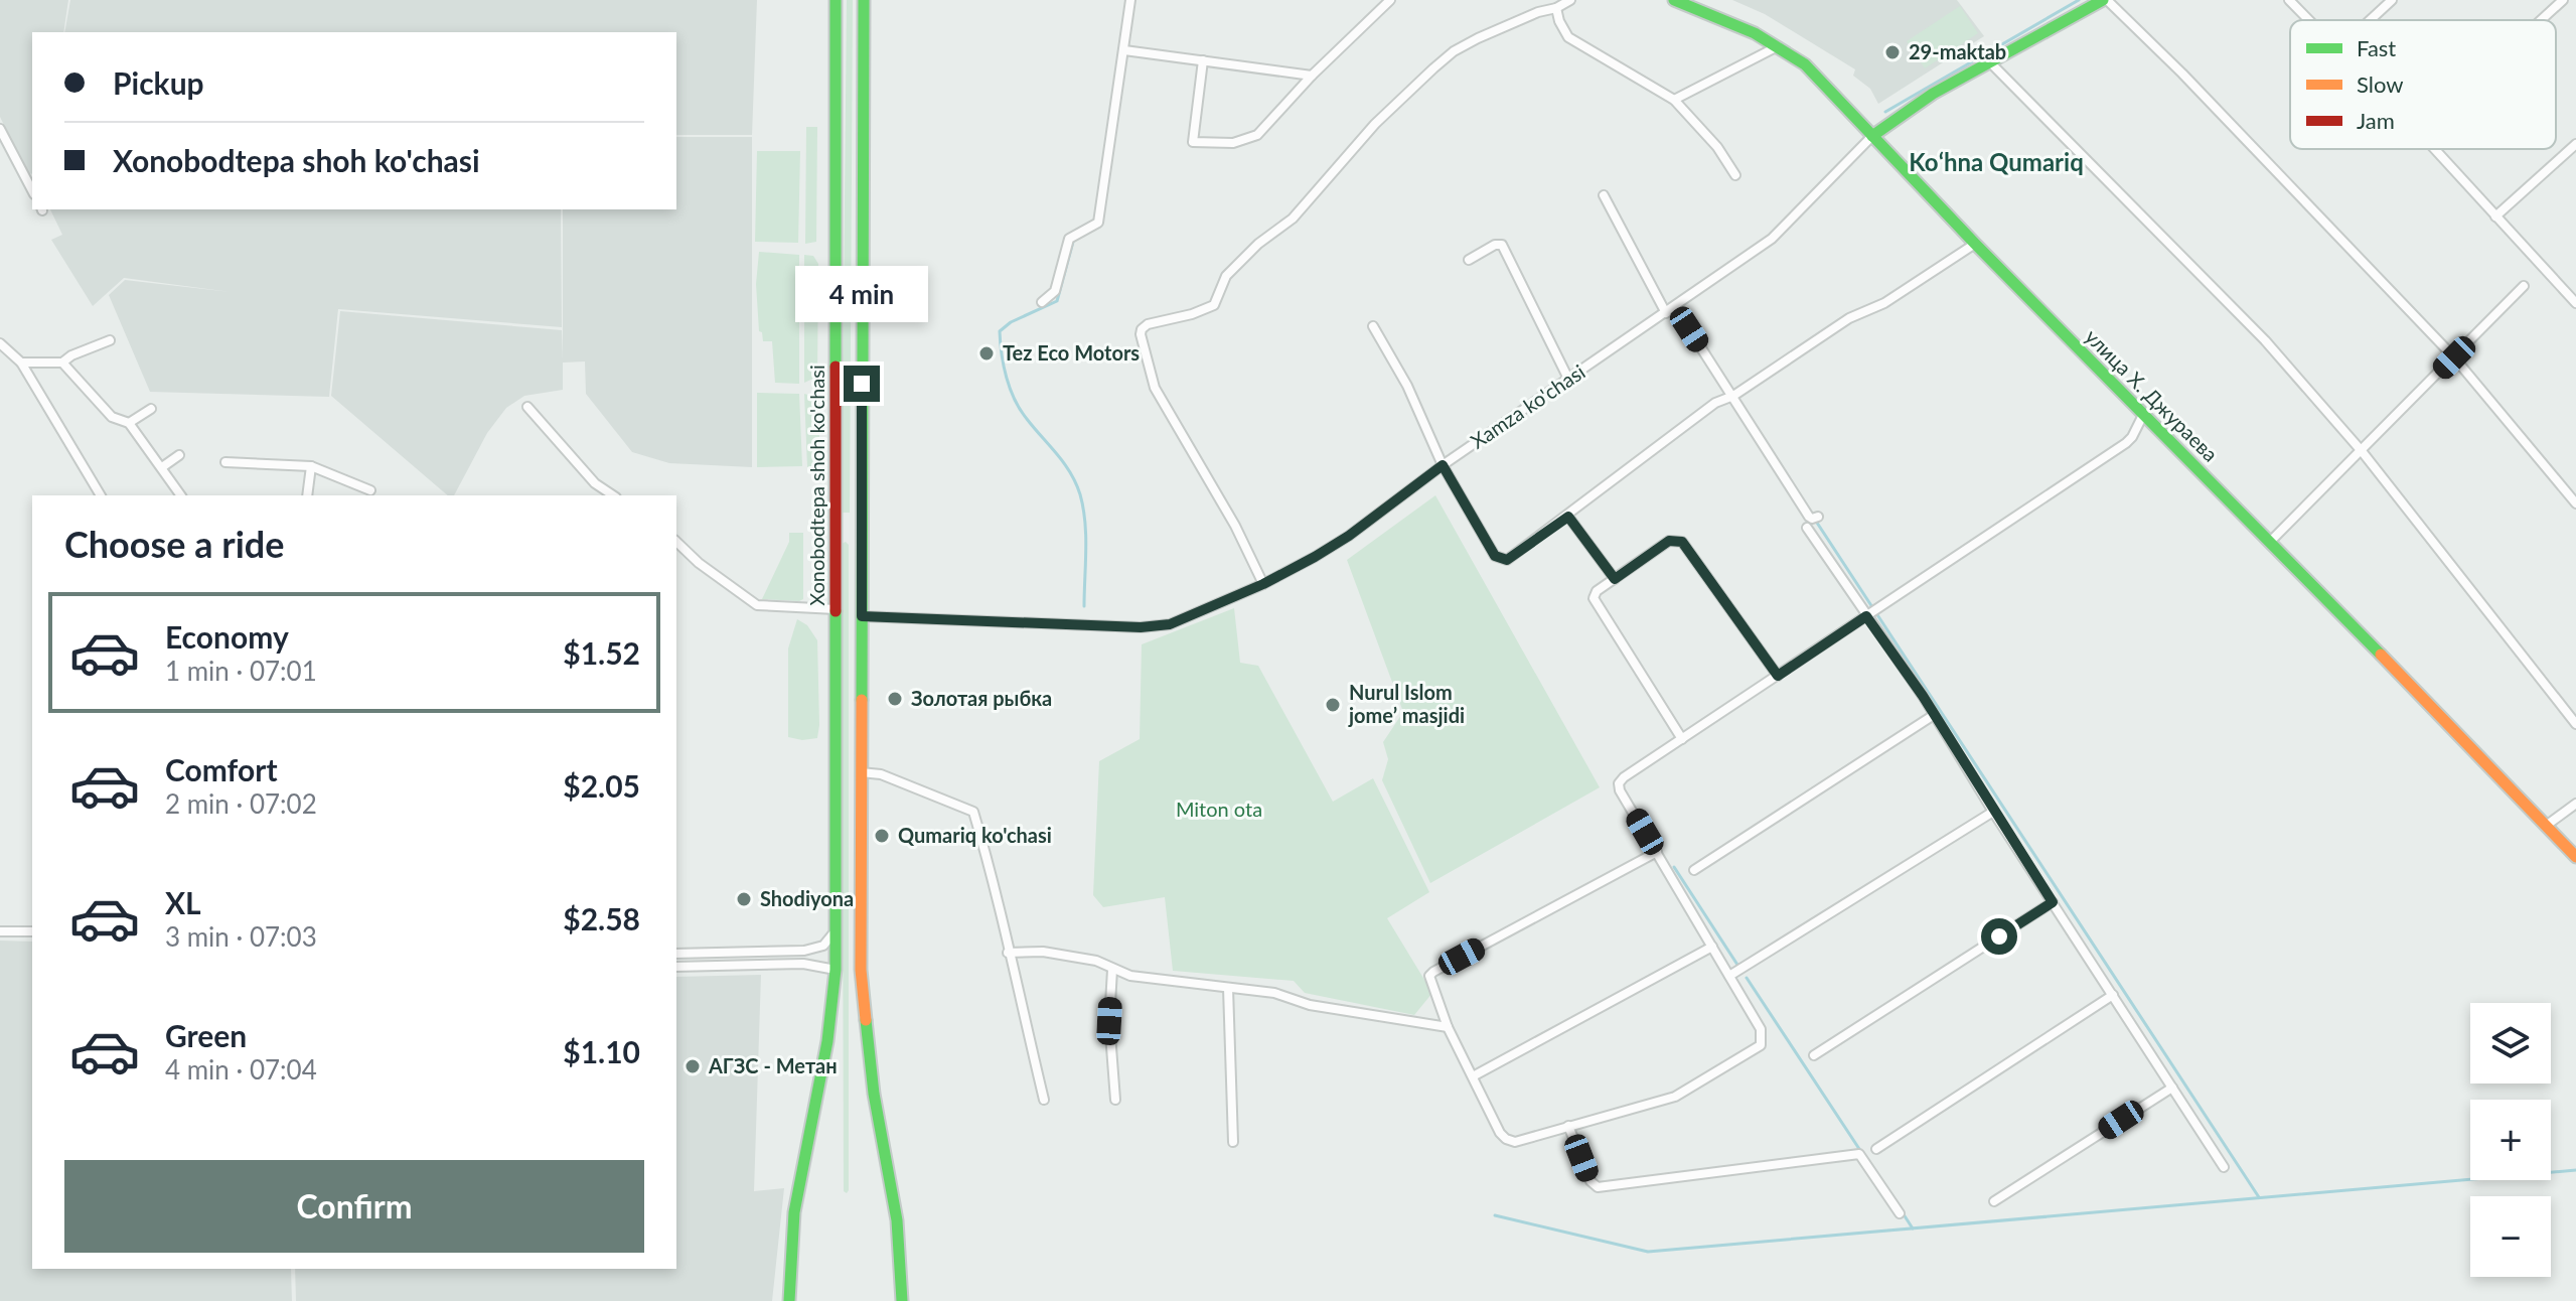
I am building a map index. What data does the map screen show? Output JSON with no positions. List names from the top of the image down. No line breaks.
{"streets":{"main road":["улица Х. Джураева","Xonobodtepa shoh ko'chasi"],"street":["Xamza ko'chasi"]},"crossings":[["улица Х. Джураева","Xamza ko'chasi"]],"districts":["Koʻhna Qumariq"],"parks":["Miton ota"],"places":["29-maktab","Tez Eco Motors","Золотая рыбка","Nurul Islom jome’ masjidi","Qumariq ko'chasi","Shodiyona","АГЗС - Метан"],"legend":["Fast","Slow","Jam"],"page":{"banner":["Pickup","Xonobodtepa shoh ko'chasi"],"bubble":"4 min","heading":"Choose a ride","list":[{"name":"Economy","note":"1 min · 07:01","value":"$1.52"},{"name":"Comfort","note":"2 min · 07:02","value":"$2.05"},{"name":"XL","note":"3 min · 07:03","value":"$2.58"},{"name":"Green","note":"4 min · 07:04","value":"$1.10"}],"map_buttons":["+","−"],"buttons":"Confirm"}}
